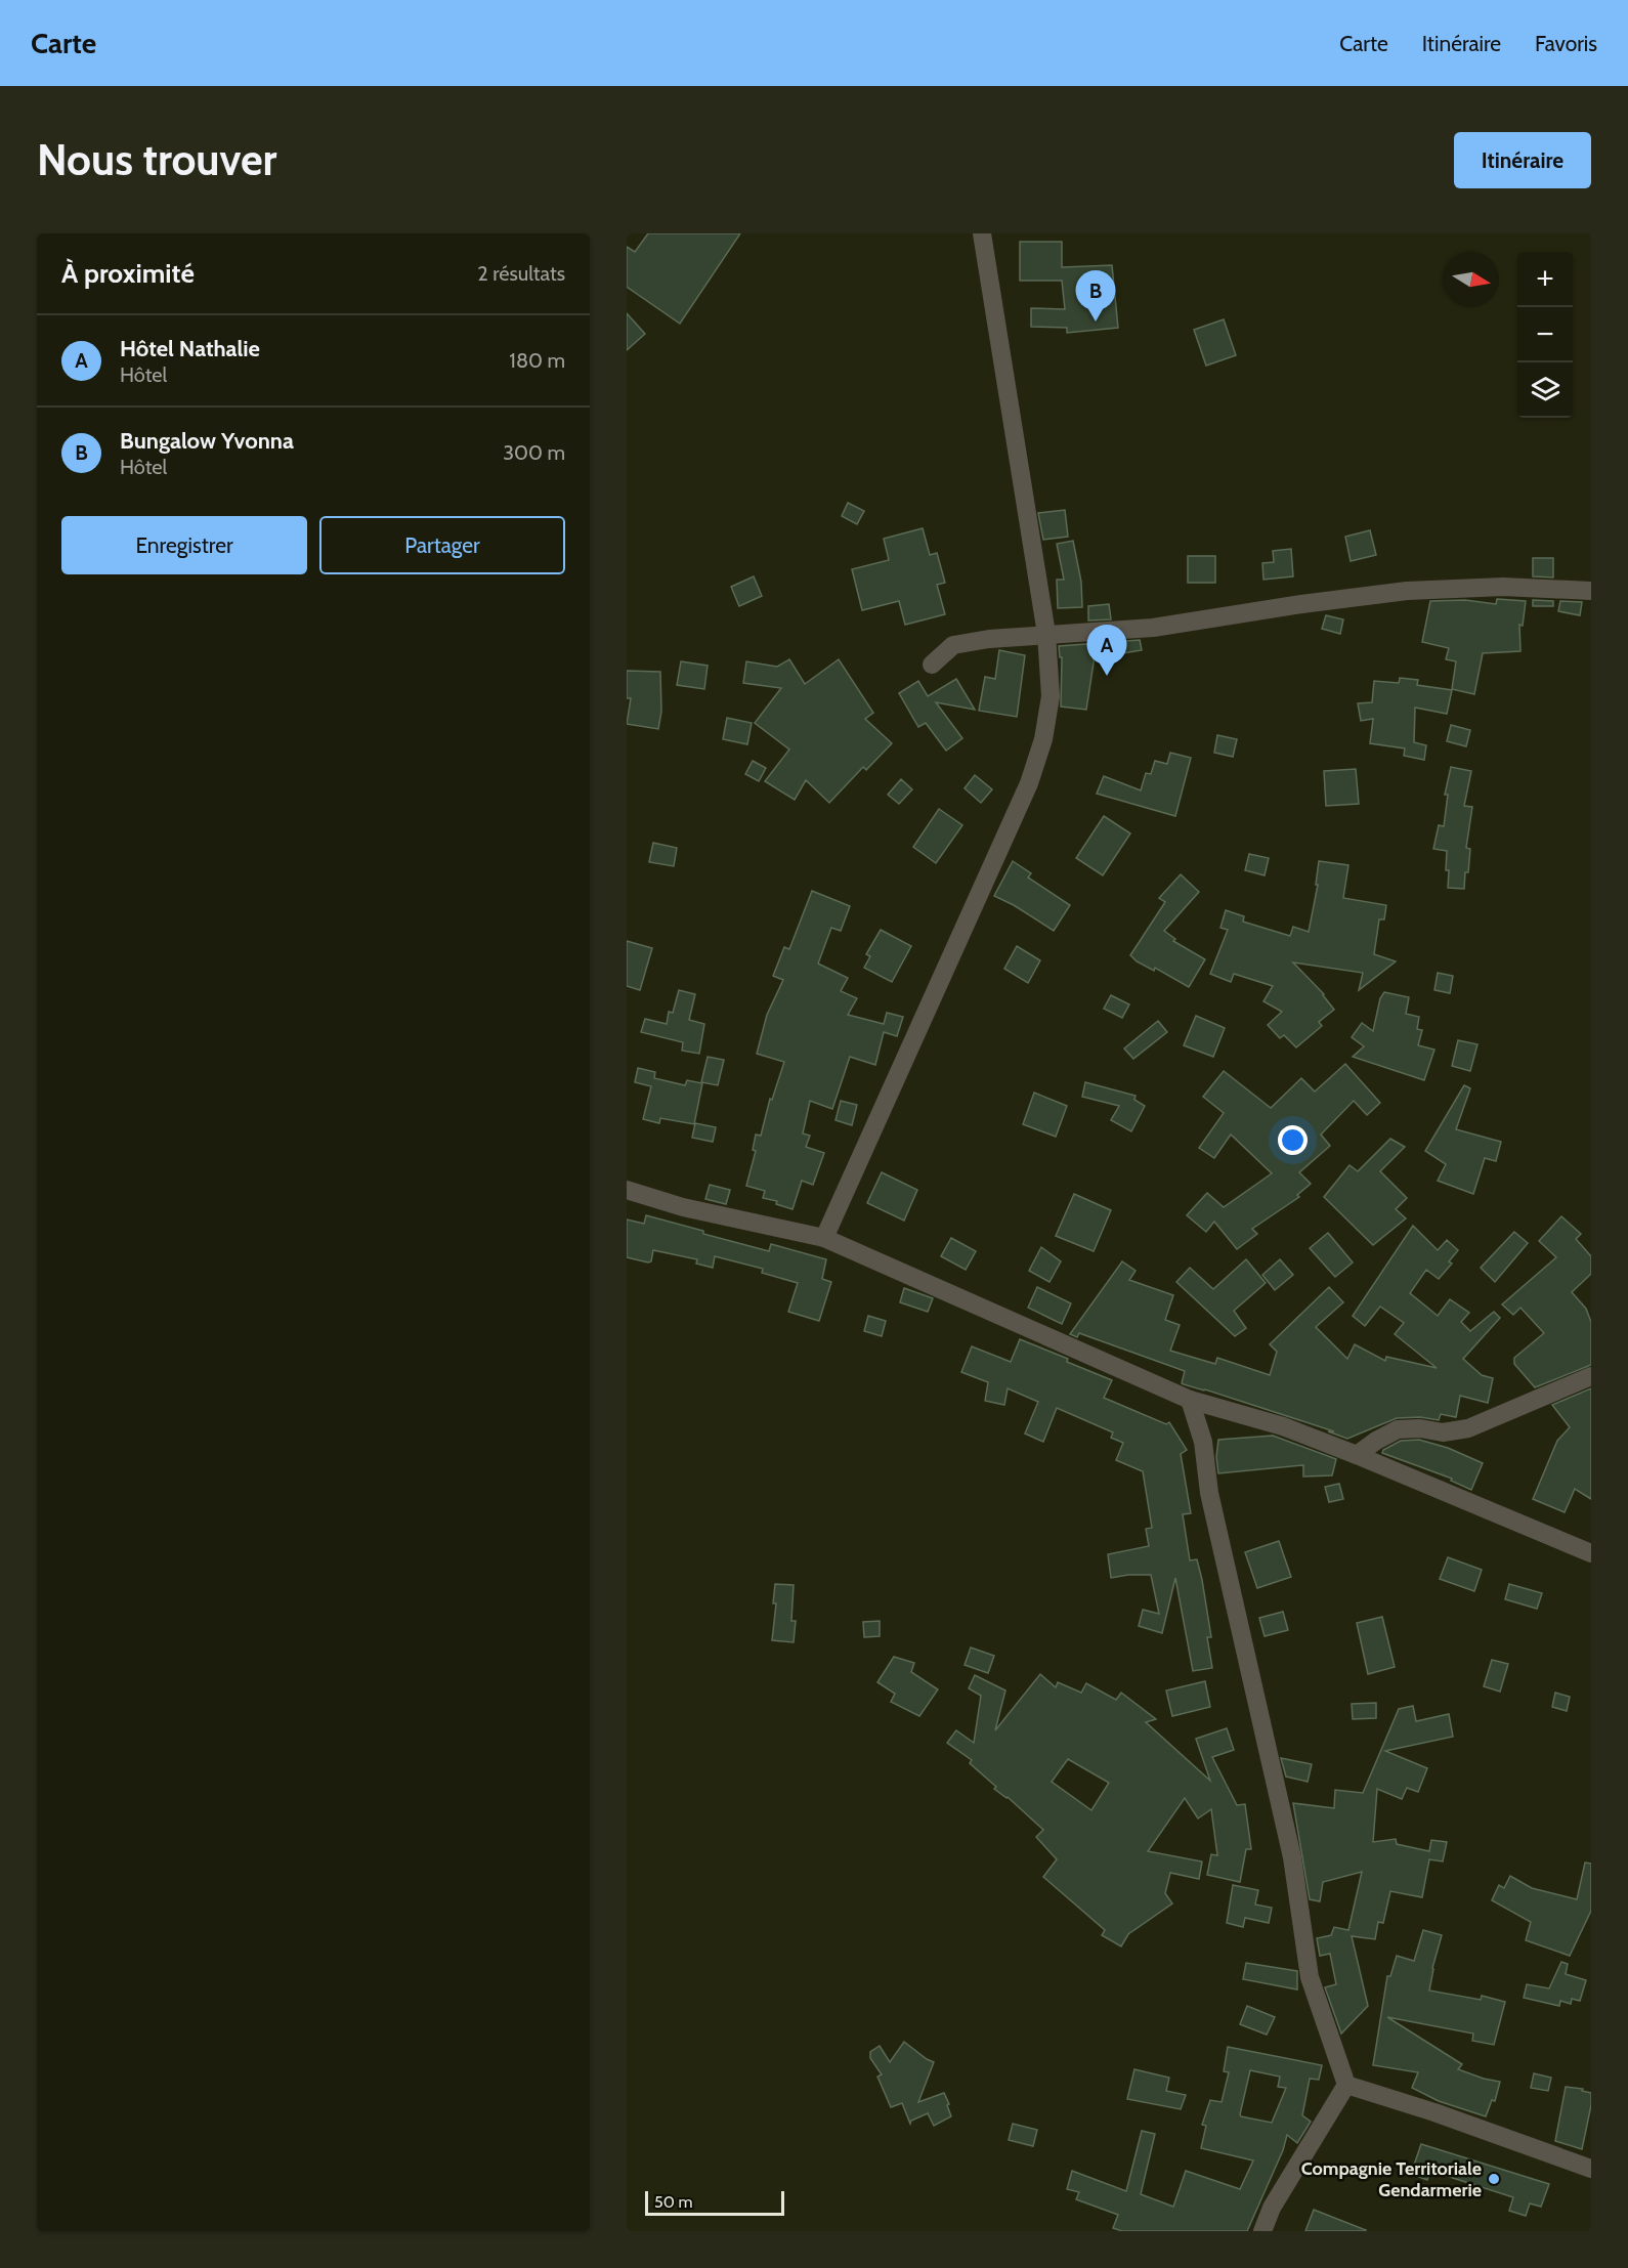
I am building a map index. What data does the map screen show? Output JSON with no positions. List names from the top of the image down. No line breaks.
{"places":["Compagnie Territoriale Gendarmerie"],"scale_bar":"50 m","north":"right","page":{"header":"Carte","nav":["Carte","Itinéraire","Favoris"],"buttons":["Itinéraire",["Enregistrer","Partager"]],"title":"Nous trouver","heading":["À proximité","2 résultats"],"map_buttons":["+","−"],"pins":["B","A"],"list":[{"mark":"A","name":"Hôtel Nathalie","note":"Hôtel","value":"180 m"},{"mark":"B","name":"Bungalow Yvonna","note":"Hôtel","value":"300 m"}],"scale":"50 m"}}
